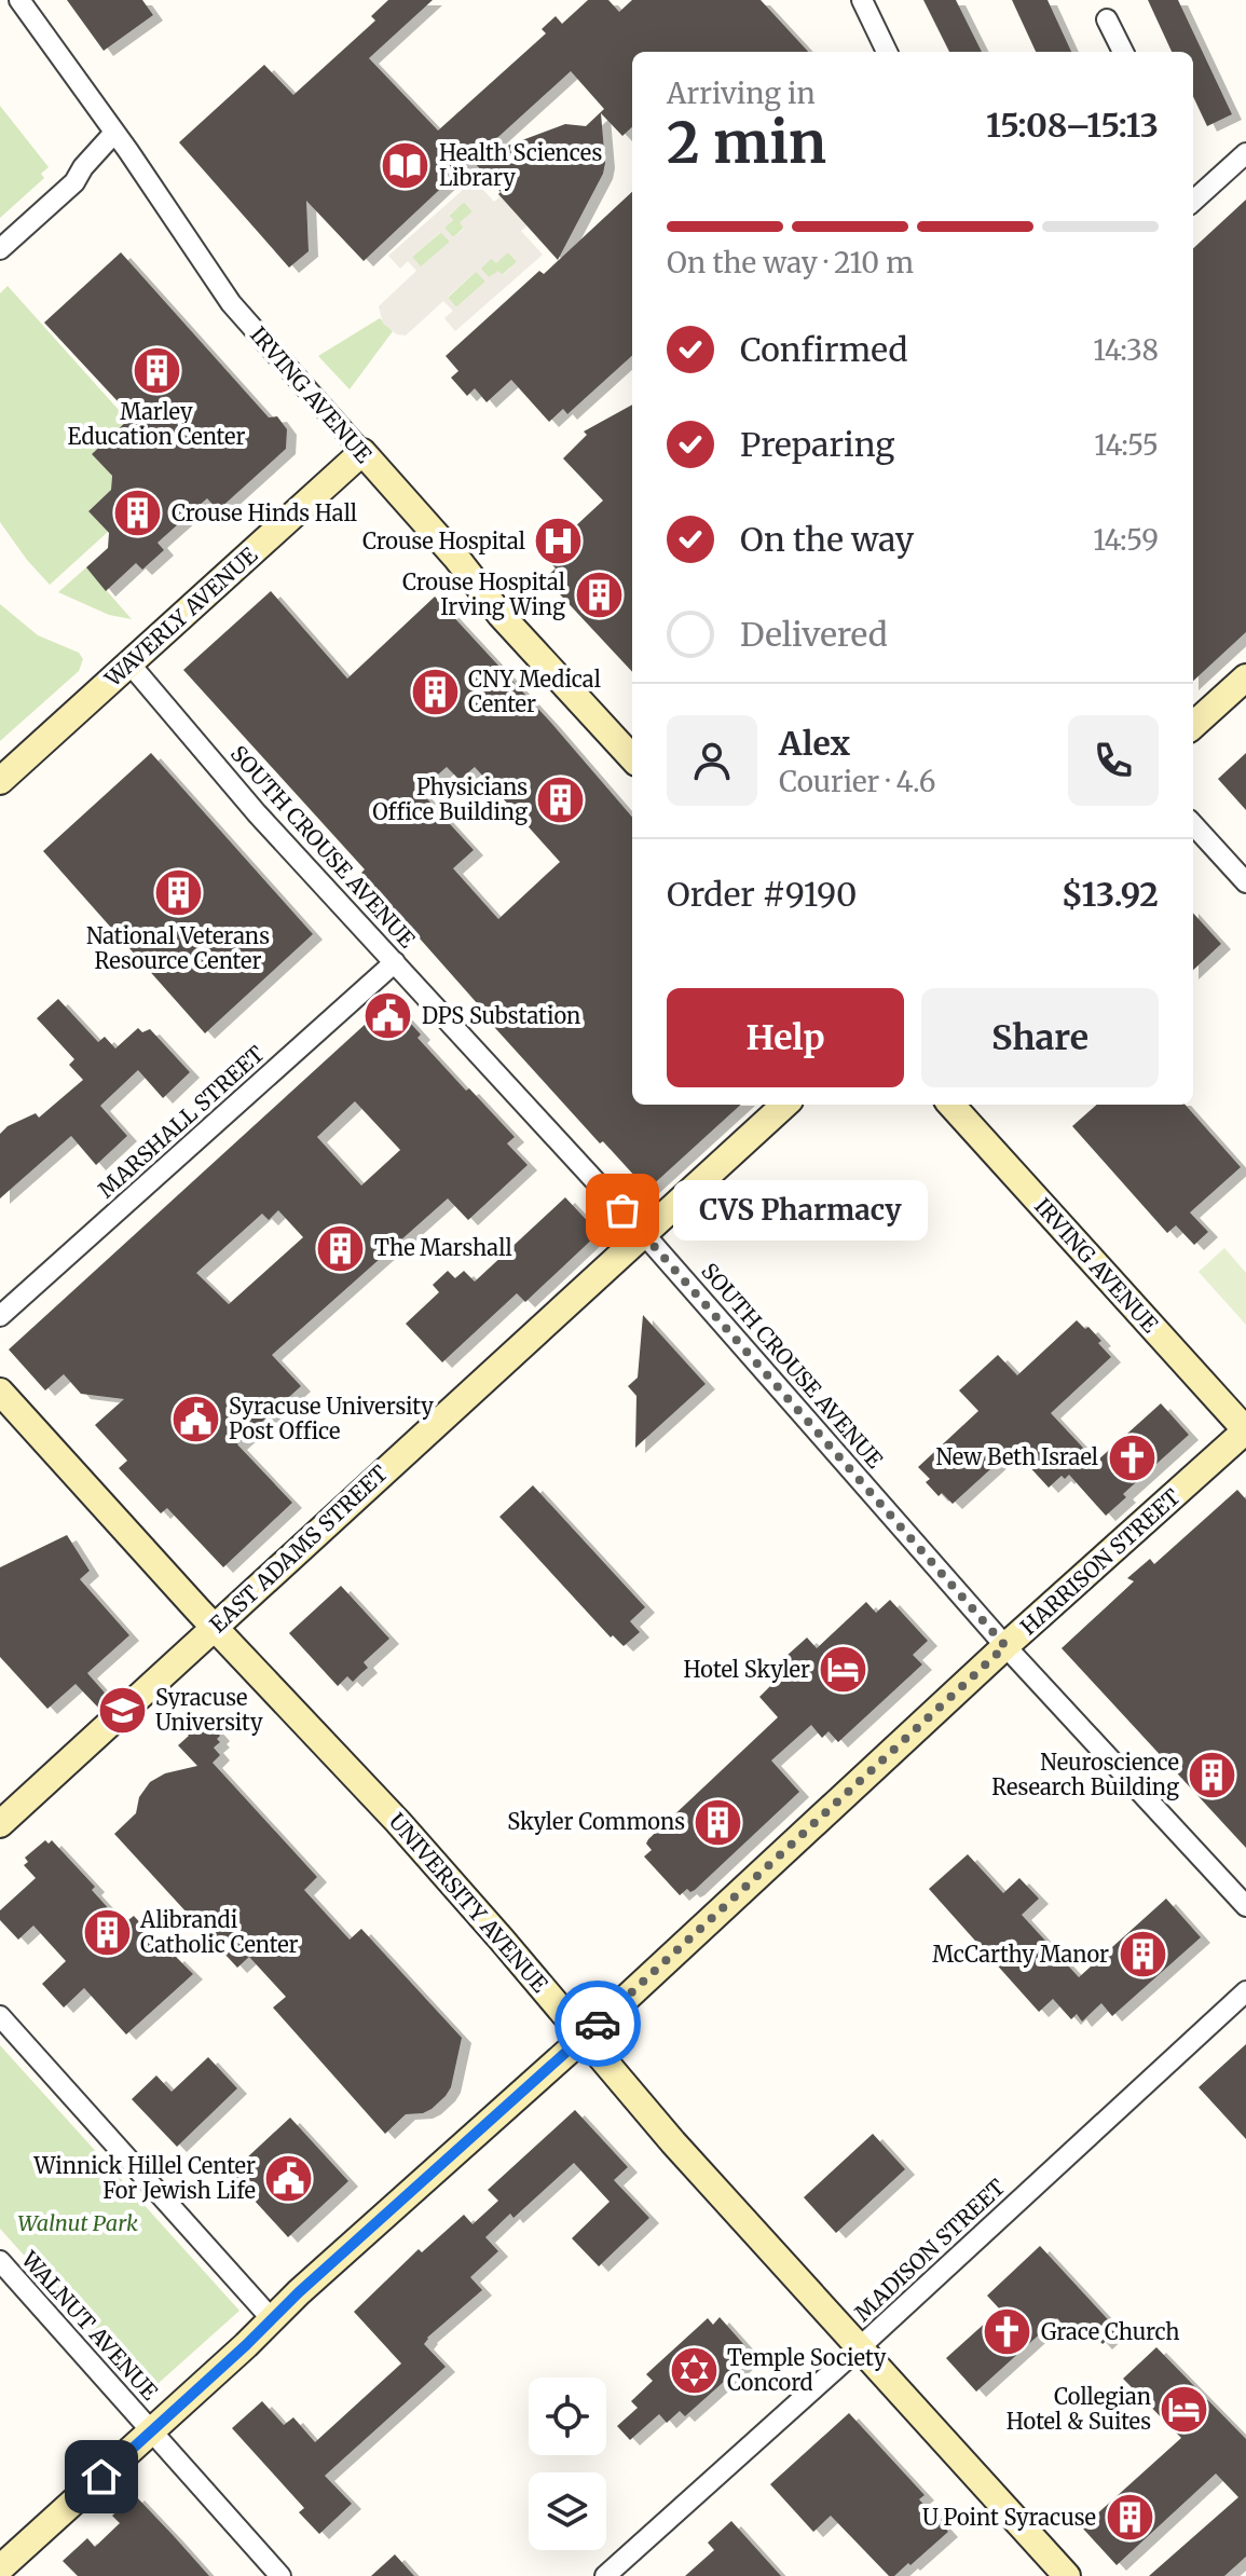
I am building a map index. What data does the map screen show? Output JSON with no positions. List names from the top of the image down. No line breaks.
{"streets":{"street":["IRVING AVENUE","WAVERLY AVENUE","SOUTH CROUSE AVENUE","MARSHALL STREET","EAST ADAMS STREET","HARRISON STREET","UNIVERSITY AVENUE","MADISON STREET","WALNUT AVENUE"]},"crossings":[["IRVING AVENUE","WAVERLY AVENUE"],["IRVING AVENUE","HARRISON STREET"],["WAVERLY AVENUE","SOUTH CROUSE AVENUE"],["SOUTH CROUSE AVENUE","MARSHALL STREET"],["SOUTH CROUSE AVENUE","EAST ADAMS STREET"],["SOUTH CROUSE AVENUE","HARRISON STREET"],["EAST ADAMS STREET","UNIVERSITY AVENUE"],["HARRISON STREET","UNIVERSITY AVENUE"],["HARRISON STREET","WALNUT AVENUE"],["UNIVERSITY AVENUE","MADISON STREET"]],"parks":["Walnut Park"],"places":{"library":["Health Sciences Library"],"building":["Marley Education Center","Crouse Hinds Hall","Crouse Hospital Irving Wing","CNY Medical Center","Physicians Office Building","National Veterans Resource Center","The Marshall","Neuroscience Research Building","Skyler Commons","Alibrandi Catholic Center","McCarthy Manor","U Point Syracuse"],"hospital":["Crouse Hospital"],"public building":["DPS Substation","Syracuse University Post Office","Winnick Hillel Center For Jewish Life"],"other":["CVS Pharmacy"],"church":["New Beth Israel","Grace Church"],"hotel":["Hotel Skyler","Collegian Hotel & Suites"],"school or university":["Syracuse University"],"synagogue":["Temple Society Concord"]},"page":{"heading":["2 min","Arriving in","15:08–15:13"],"panel":["Alex","Courier · 4.6","Order #9190","$13.92"],"bar":"On the way · 210 m","list":[["Confirmed","14:38"],["Preparing","14:55"],["On the way","14:59"],"Delivered"],"buttons":["Help","Share"],"bubble":"CVS Pharmacy"}}
